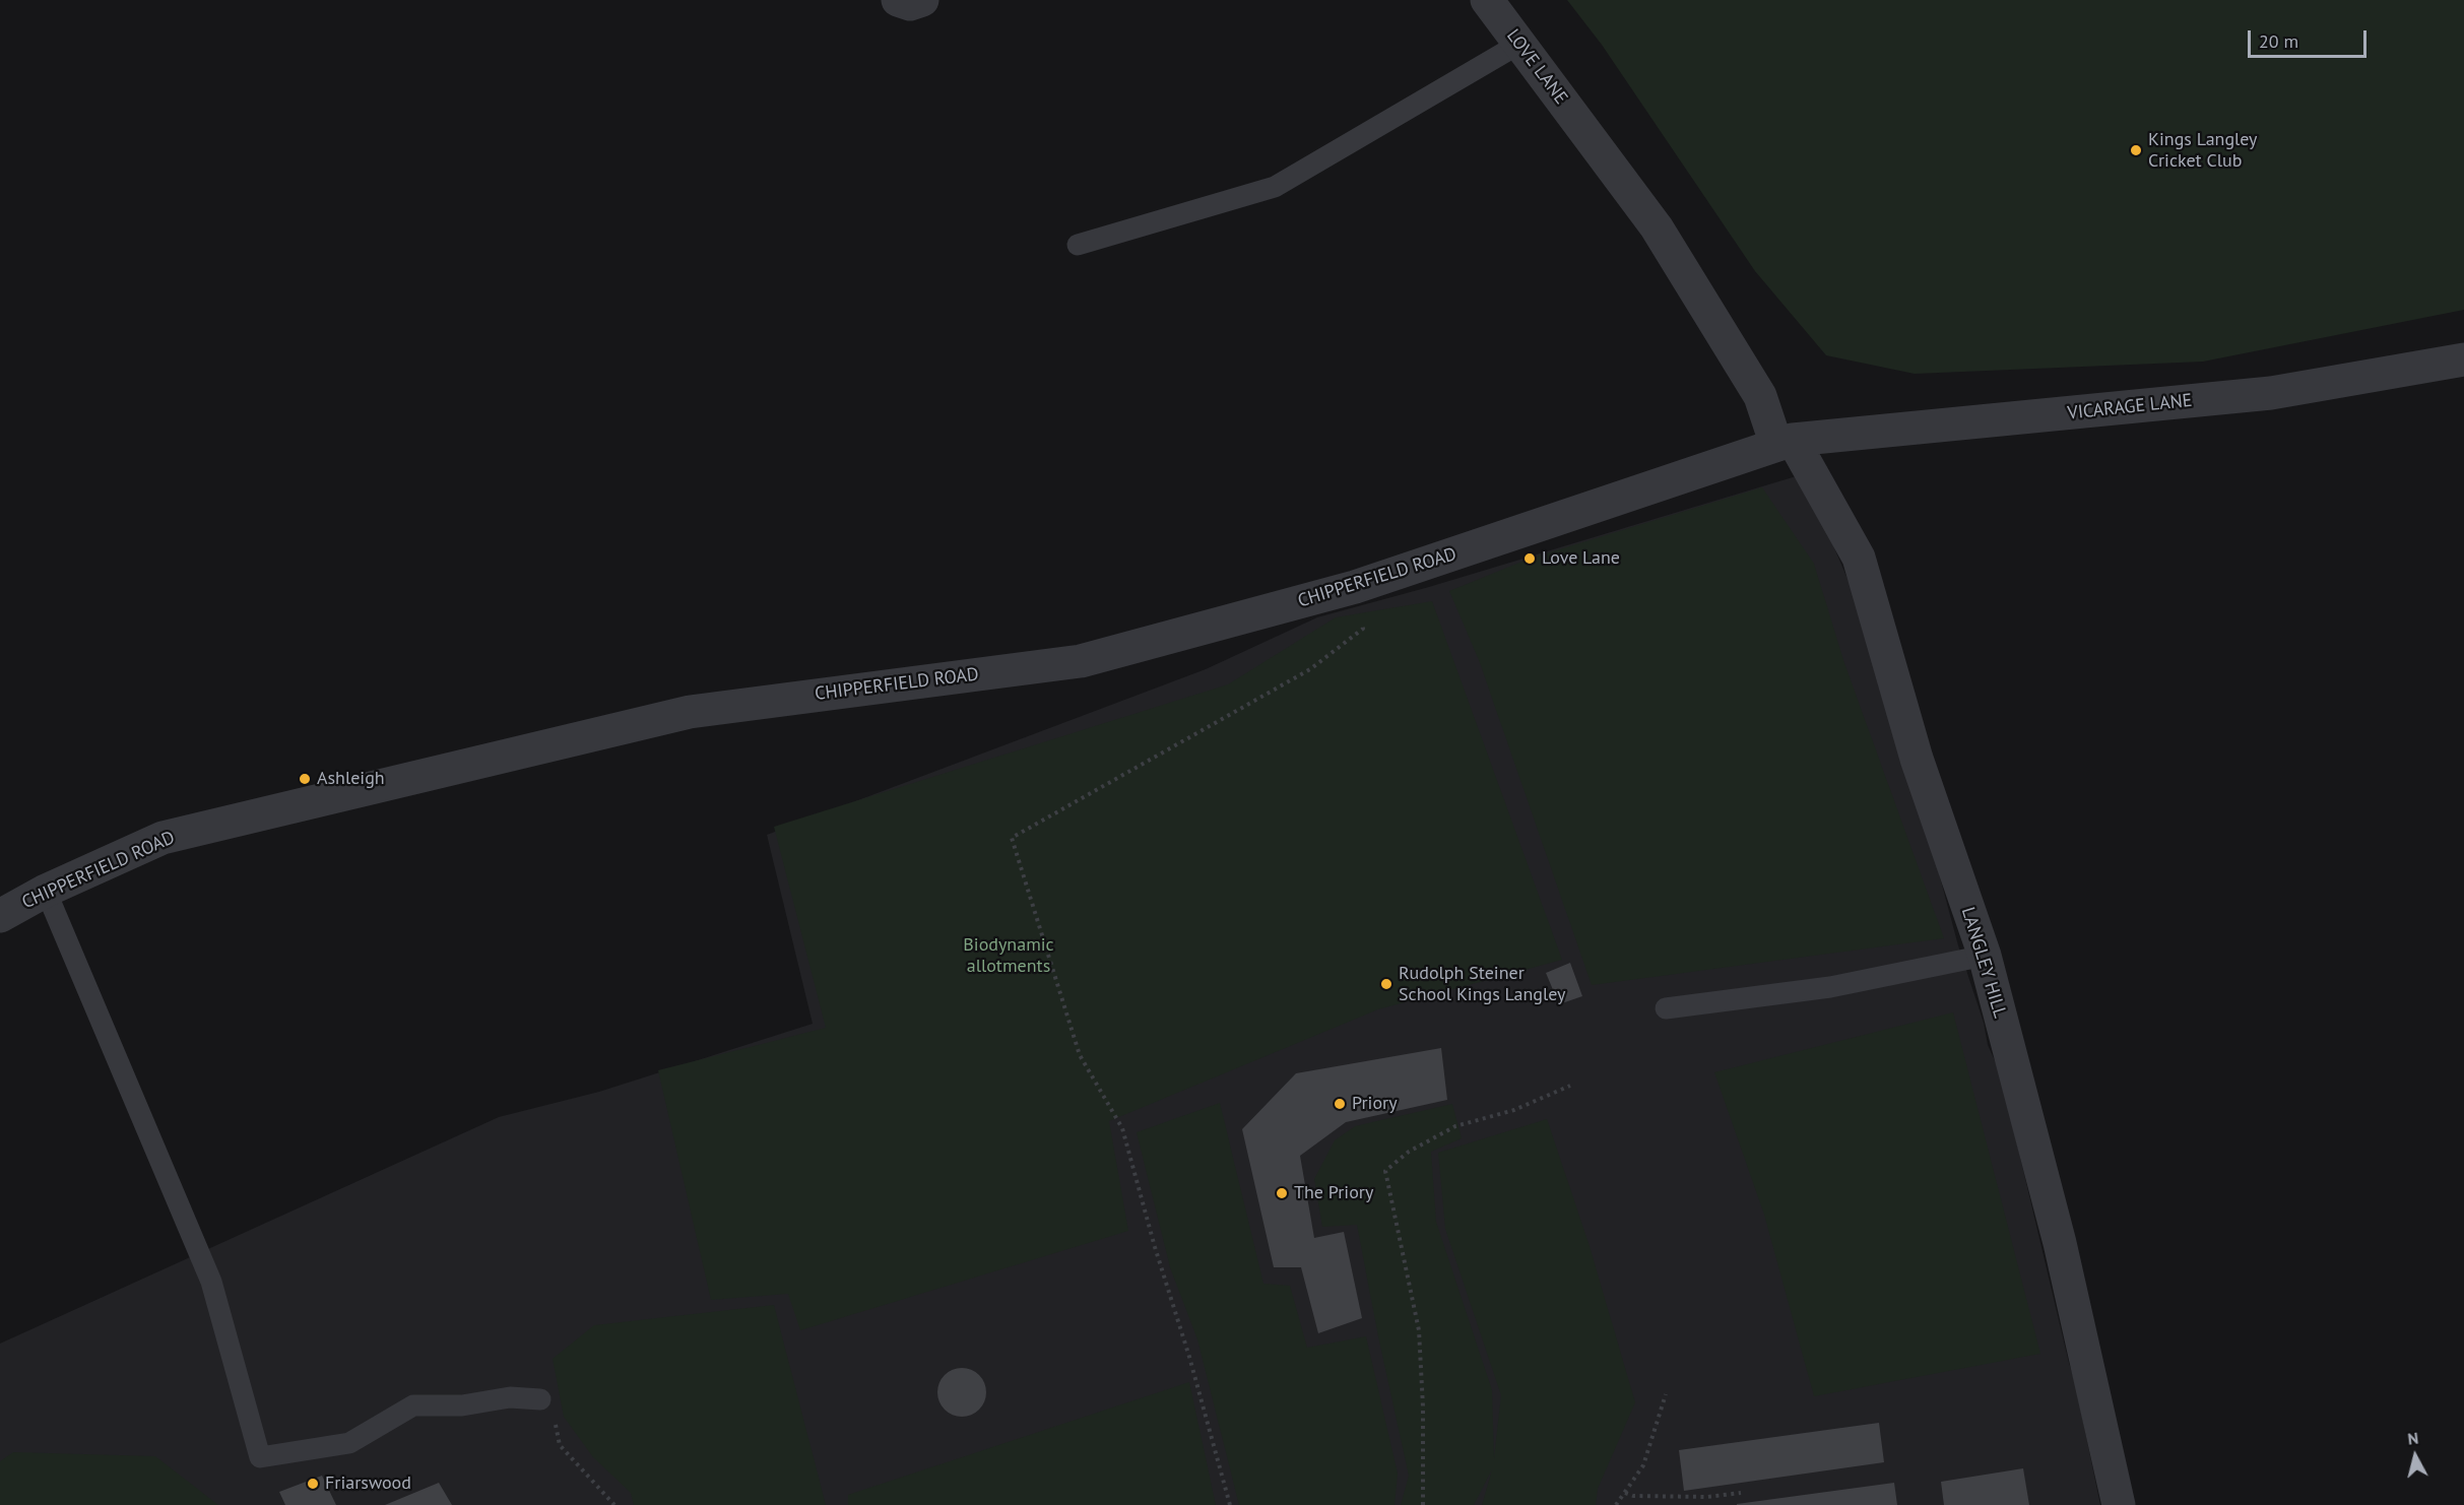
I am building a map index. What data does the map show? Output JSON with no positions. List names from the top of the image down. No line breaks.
{"streets":{"street":["LOVE LANE","VICARAGE LANE","CHIPPERFIELD ROAD","LANGLEY HILL"]},"crossings":[["LOVE LANE","VICARAGE LANE"],["LOVE LANE","CHIPPERFIELD ROAD"],["LOVE LANE","LANGLEY HILL"],["VICARAGE LANE","CHIPPERFIELD ROAD"],["VICARAGE LANE","LANGLEY HILL"],["CHIPPERFIELD ROAD","LANGLEY HILL"]],"parks":["Biodynamic allotments"],"places":["Kings Langley Cricket Club","Love Lane","Ashleigh","Rudolph Steiner School Kings Langley","Priory","The Priory","Friarswood"],"scale_bar":"20 m","north":"top"}
